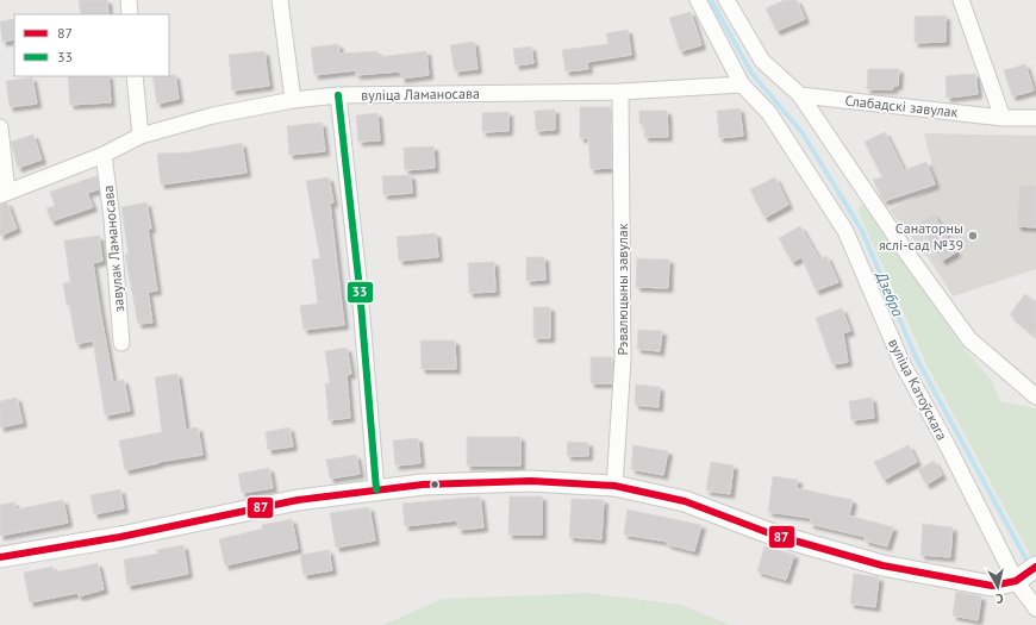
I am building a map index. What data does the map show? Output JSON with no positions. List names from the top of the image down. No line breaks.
{"streets":{"street":["вуліца Ламаносава","Слабадскі завулак","завулак Ламаносава","Рэвалюцыны завулак","вуліца Катоўскага"]},"crossings":[["вуліца Ламаносава","завулак Ламаносава"],["вуліца Ламаносава","Рэвалюцыны завулак"],["вуліца Ламаносава","вуліца Катоўскага"]],"water":["Дзебра"],"places":["Санаторны яслі-сад №39"],"lines":["transit line 33","transit line 87"],"legend":["87","33"],"north":"bottom"}
